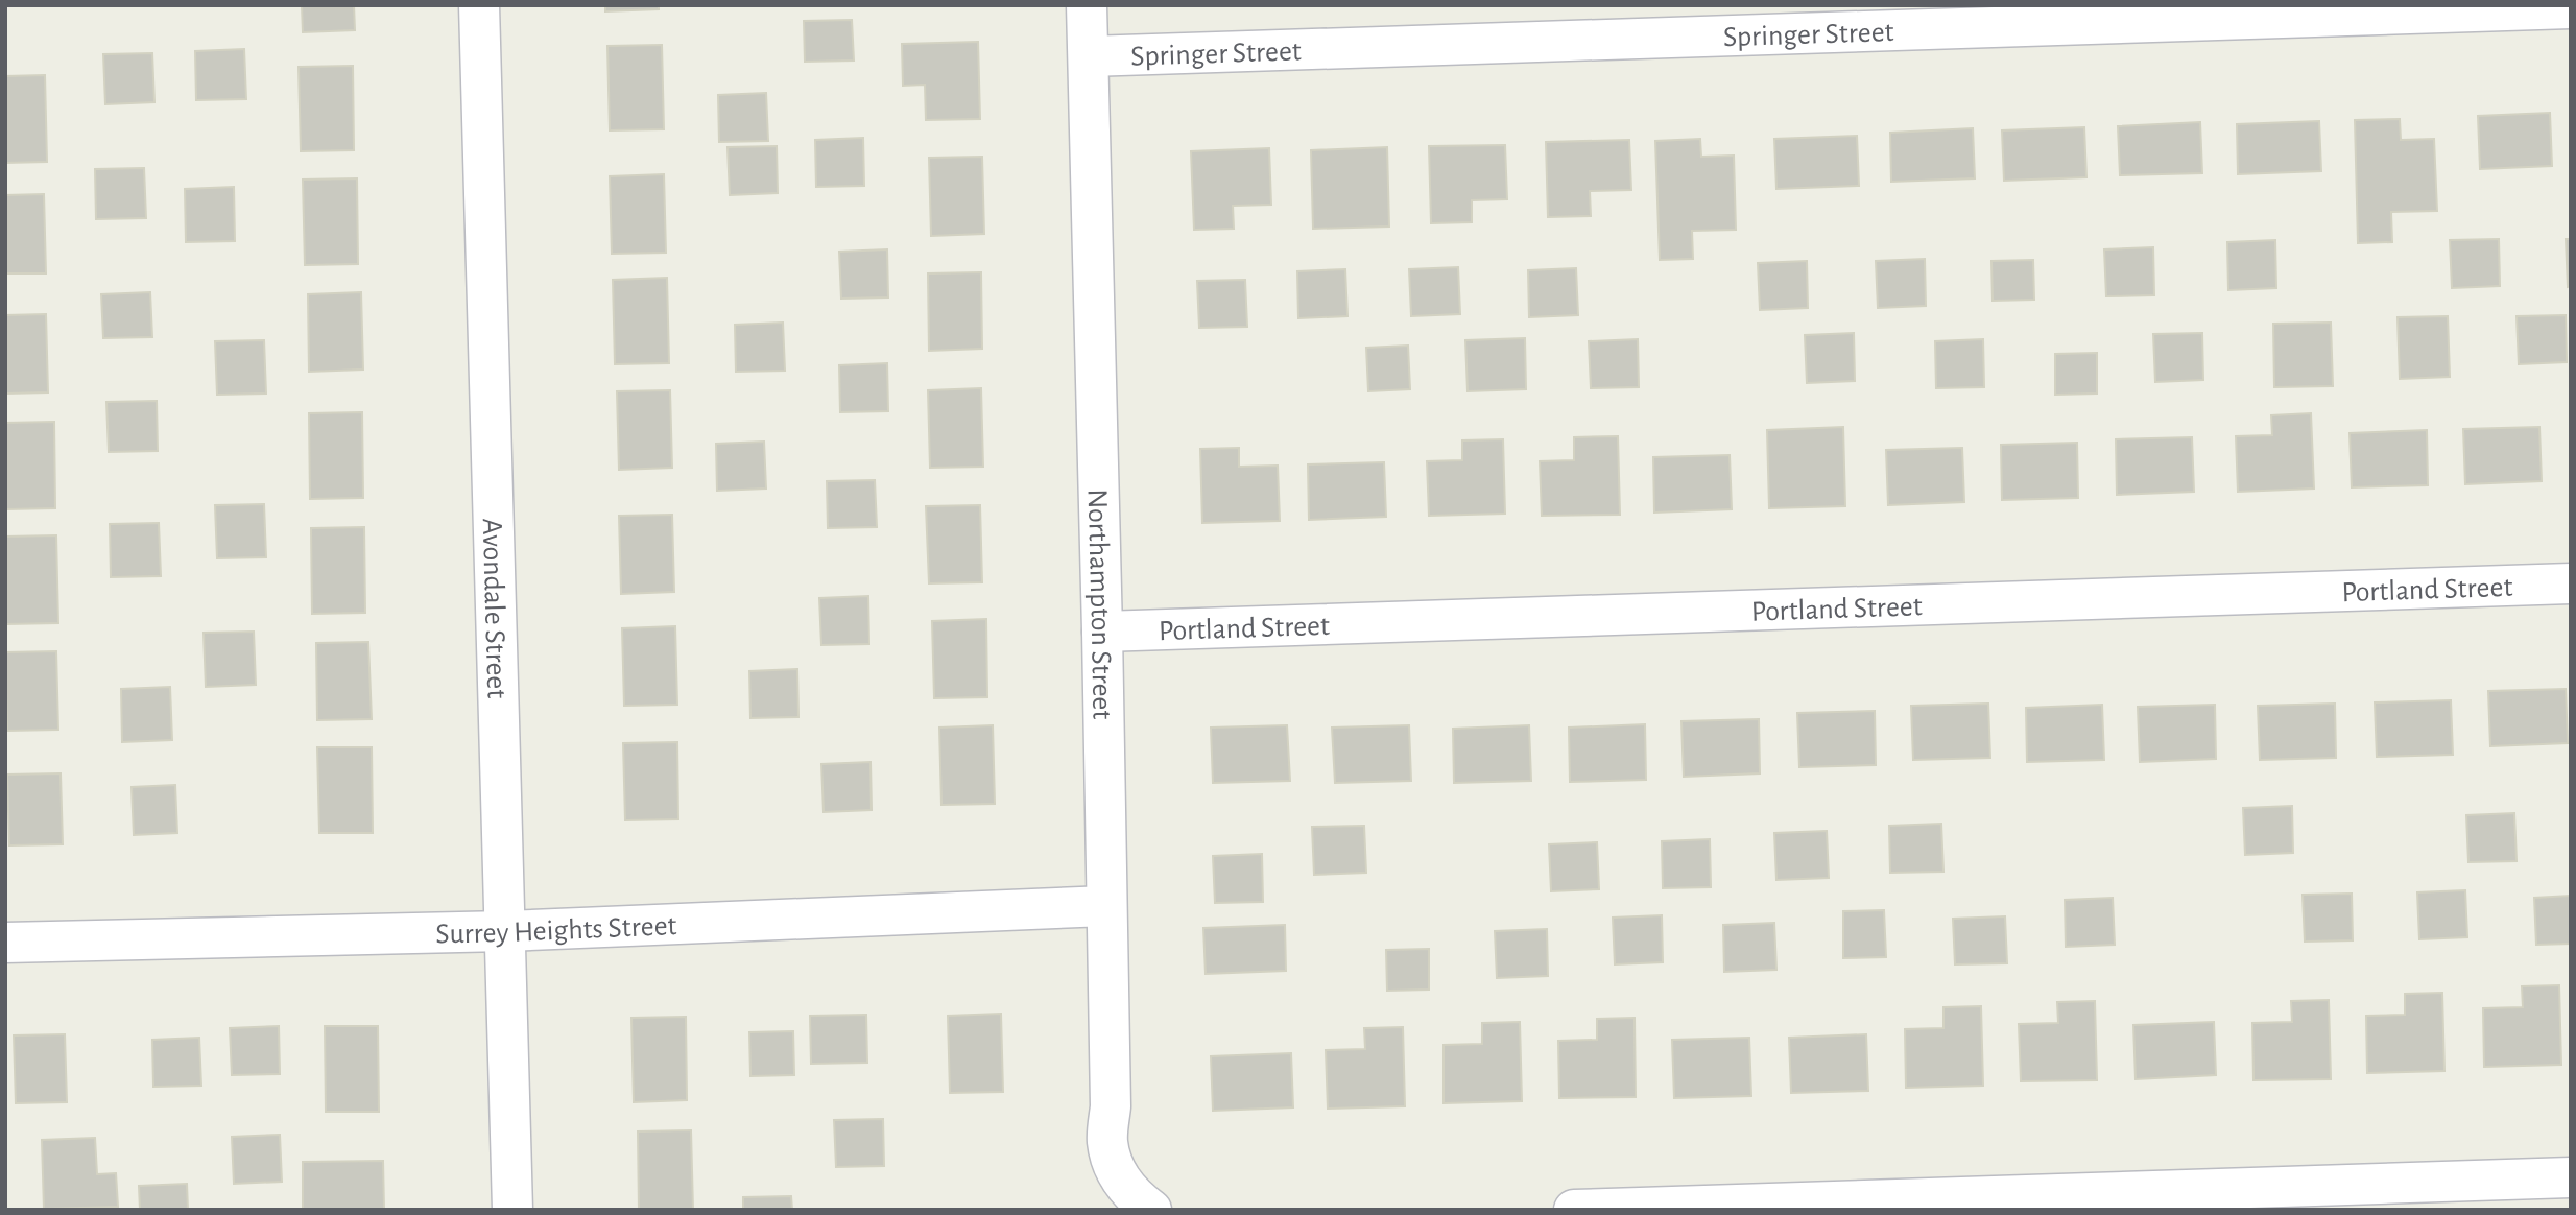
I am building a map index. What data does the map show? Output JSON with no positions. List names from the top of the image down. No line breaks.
{"streets":{"street":["Springer Street","Portland Street","Northampton Street","Avondale Street","Surrey Heights Street"]},"crossings":[["Springer Street","Northampton Street"],["Portland Street","Northampton Street"],["Northampton Street","Surrey Heights Street"],["Avondale Street","Surrey Heights Street"]]}
